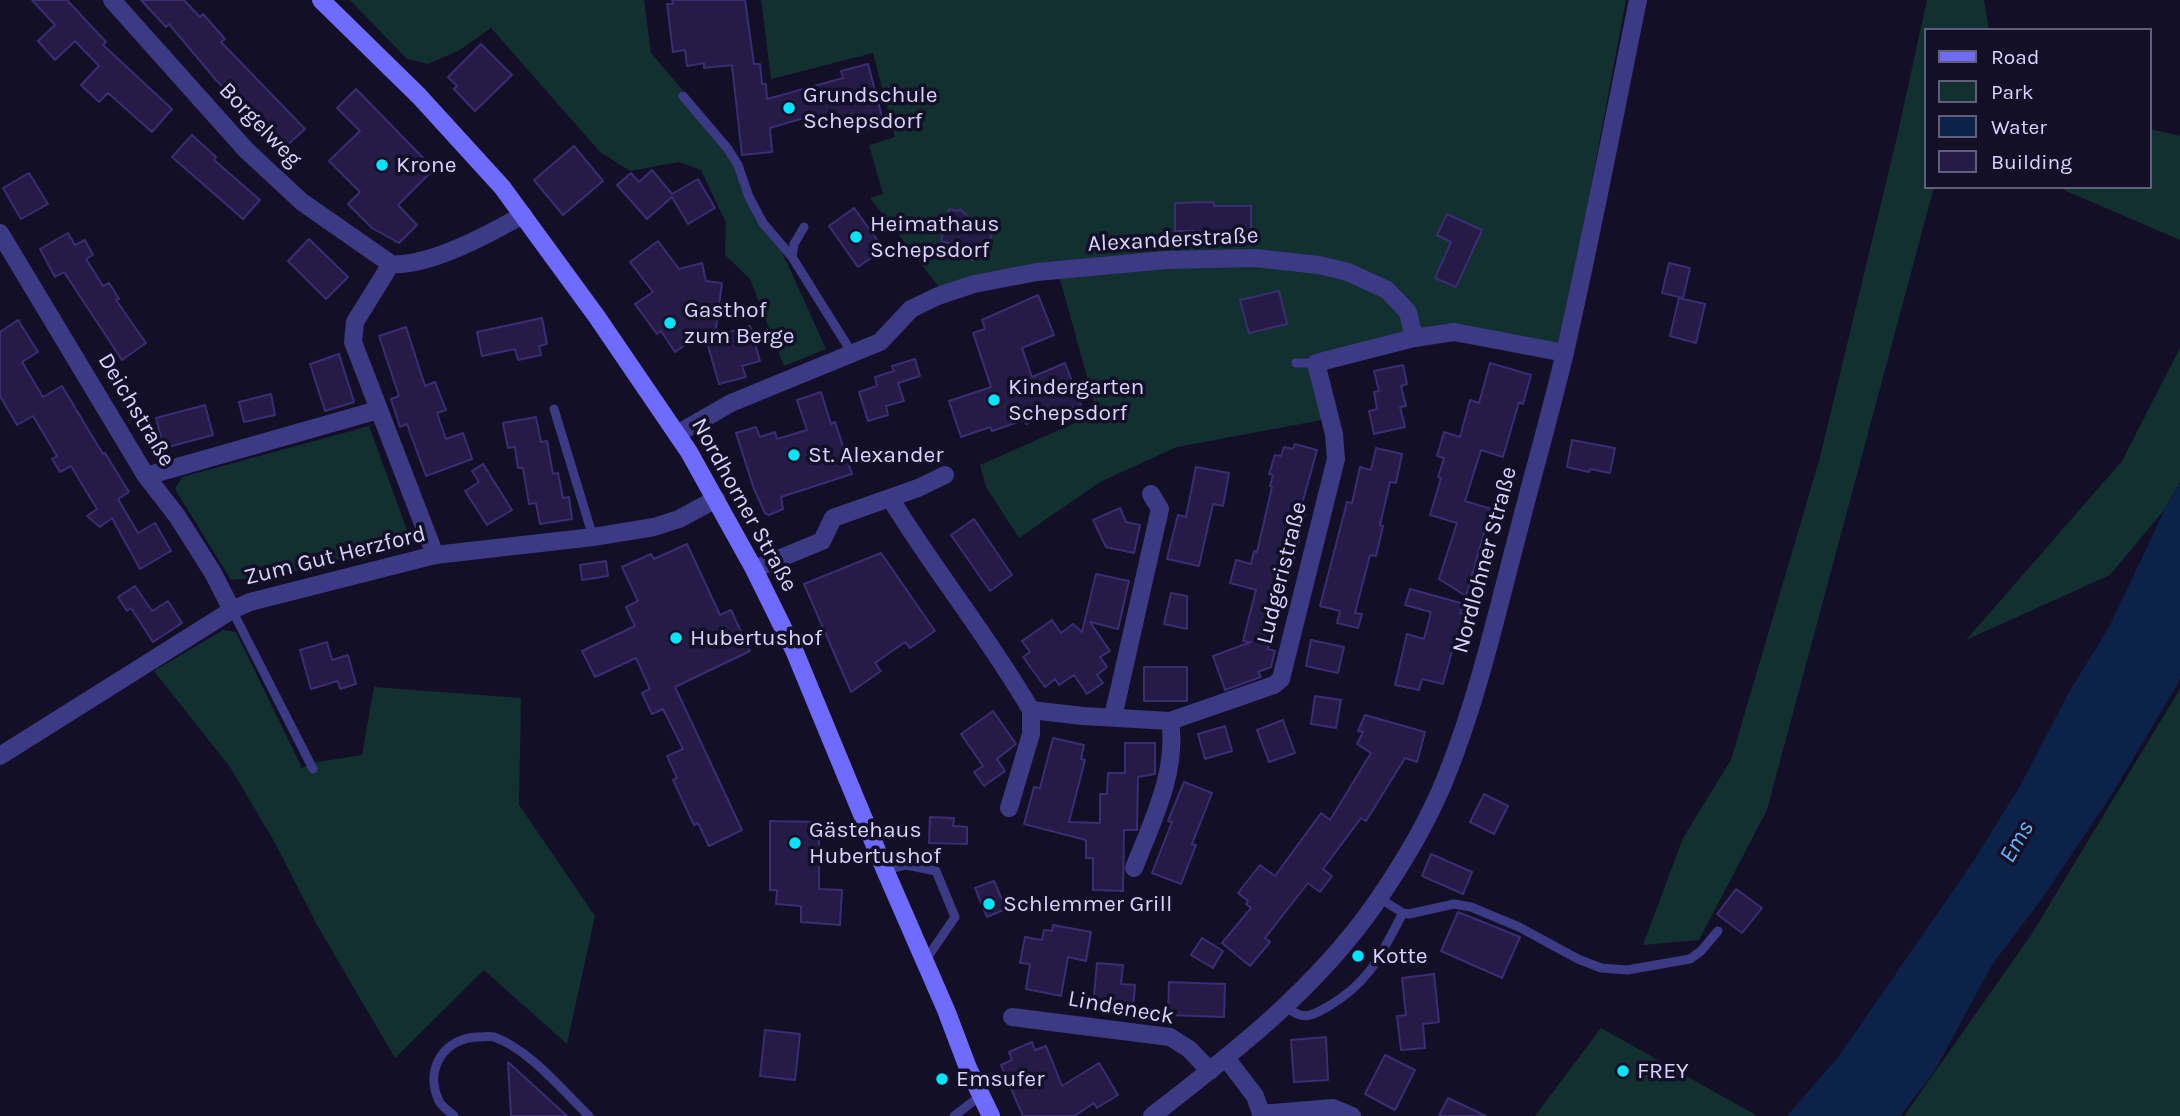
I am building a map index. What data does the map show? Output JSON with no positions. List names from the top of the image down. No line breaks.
{"streets":{"main road":["Nordhorner Straße"],"street":["Borgelweg","Alexanderstraße","Deichstraße","Zum Gut Herzford","Nordlohner Straße","Ludgeristraße","Lindeneck"]},"crossings":[["Alexanderstraße","Nordhorner Straße"],["Deichstraße","Zum Gut Herzford"],["Nordhorner Straße","Zum Gut Herzford"],["Nordlohner Straße","Lindeneck"]],"water":["Ems"],"places":["Grundschule Schepsdorf","Krone","Heimathaus Schepsdorf","Gasthof zum Berge","Kindergarten Schepsdorf","St. Alexander","Hubertushof","Gästehaus Hubertushof","Schlemmer Grill","Kotte","FREY","Emsufer"],"legend":["Road","Park","Water","Building"]}
